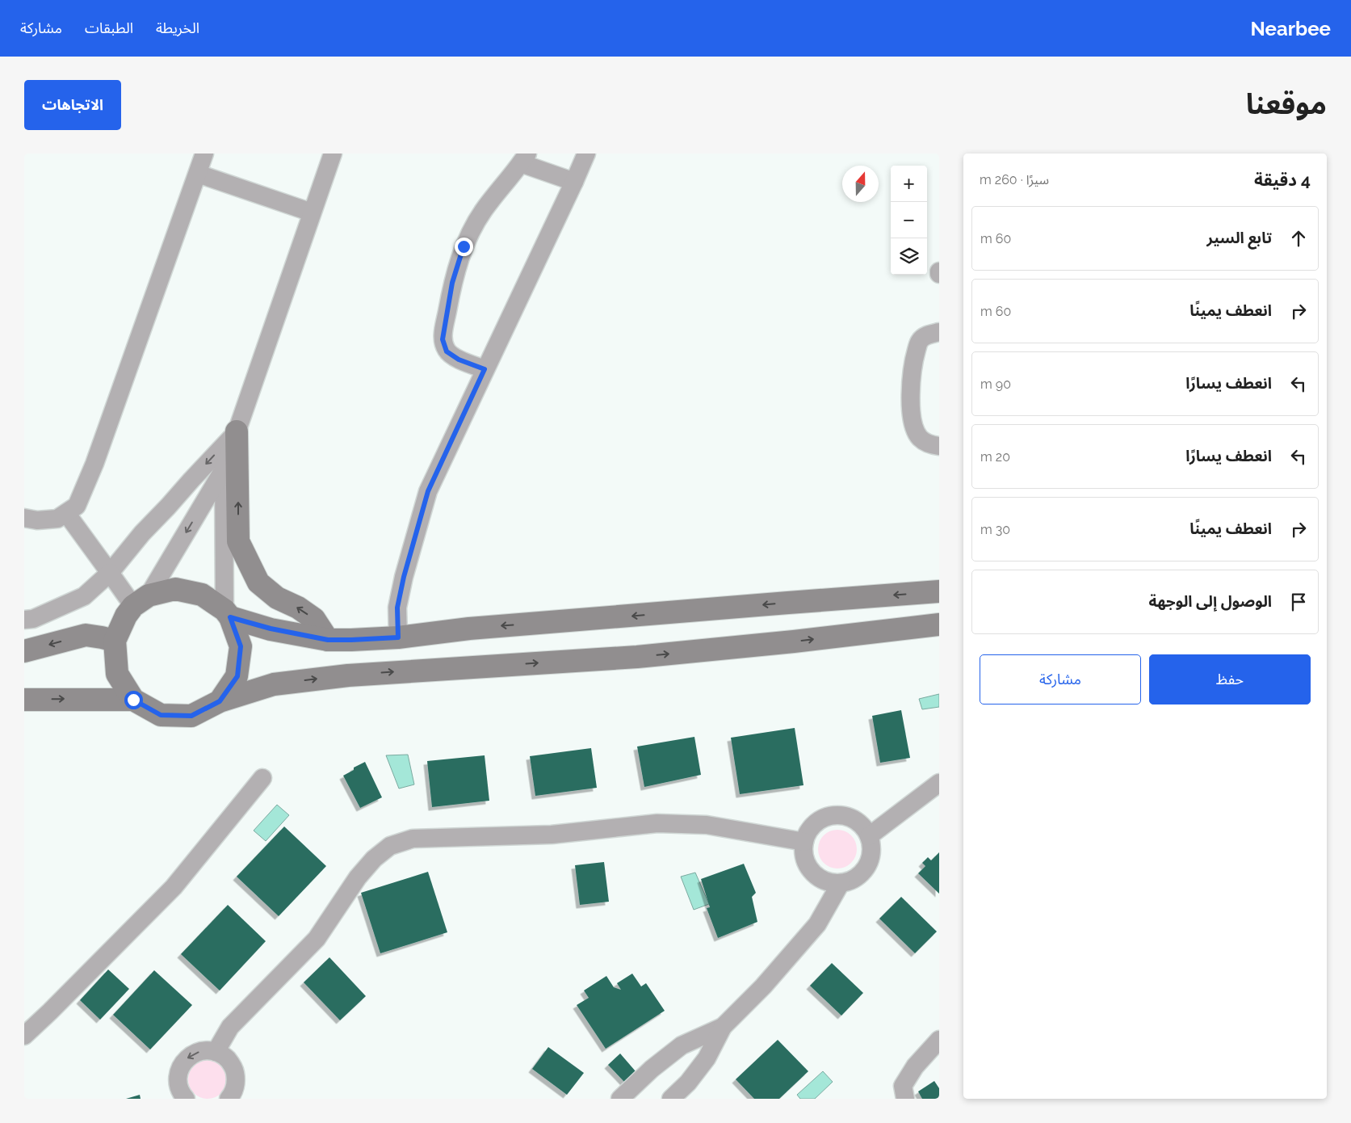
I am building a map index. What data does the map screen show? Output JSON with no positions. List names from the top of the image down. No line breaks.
{"north":"top","page":{"header":"Nearbee","nav":["الخريطة","الطبقات","مشاركة"],"title":"موقعنا","buttons":["الاتجاهات",["حفظ","مشاركة"]],"heading":["4 دقيقة","سيرًا · 260 m"],"map_buttons":["+","−"],"list":[["تابع السير","60 m"],["انعطف يمينًا","60 m"],["انعطف يسارًا","90 m"],["انعطف يسارًا","20 m"],["انعطف يمينًا","30 m"],"الوصول إلى الوجهة"]}}
